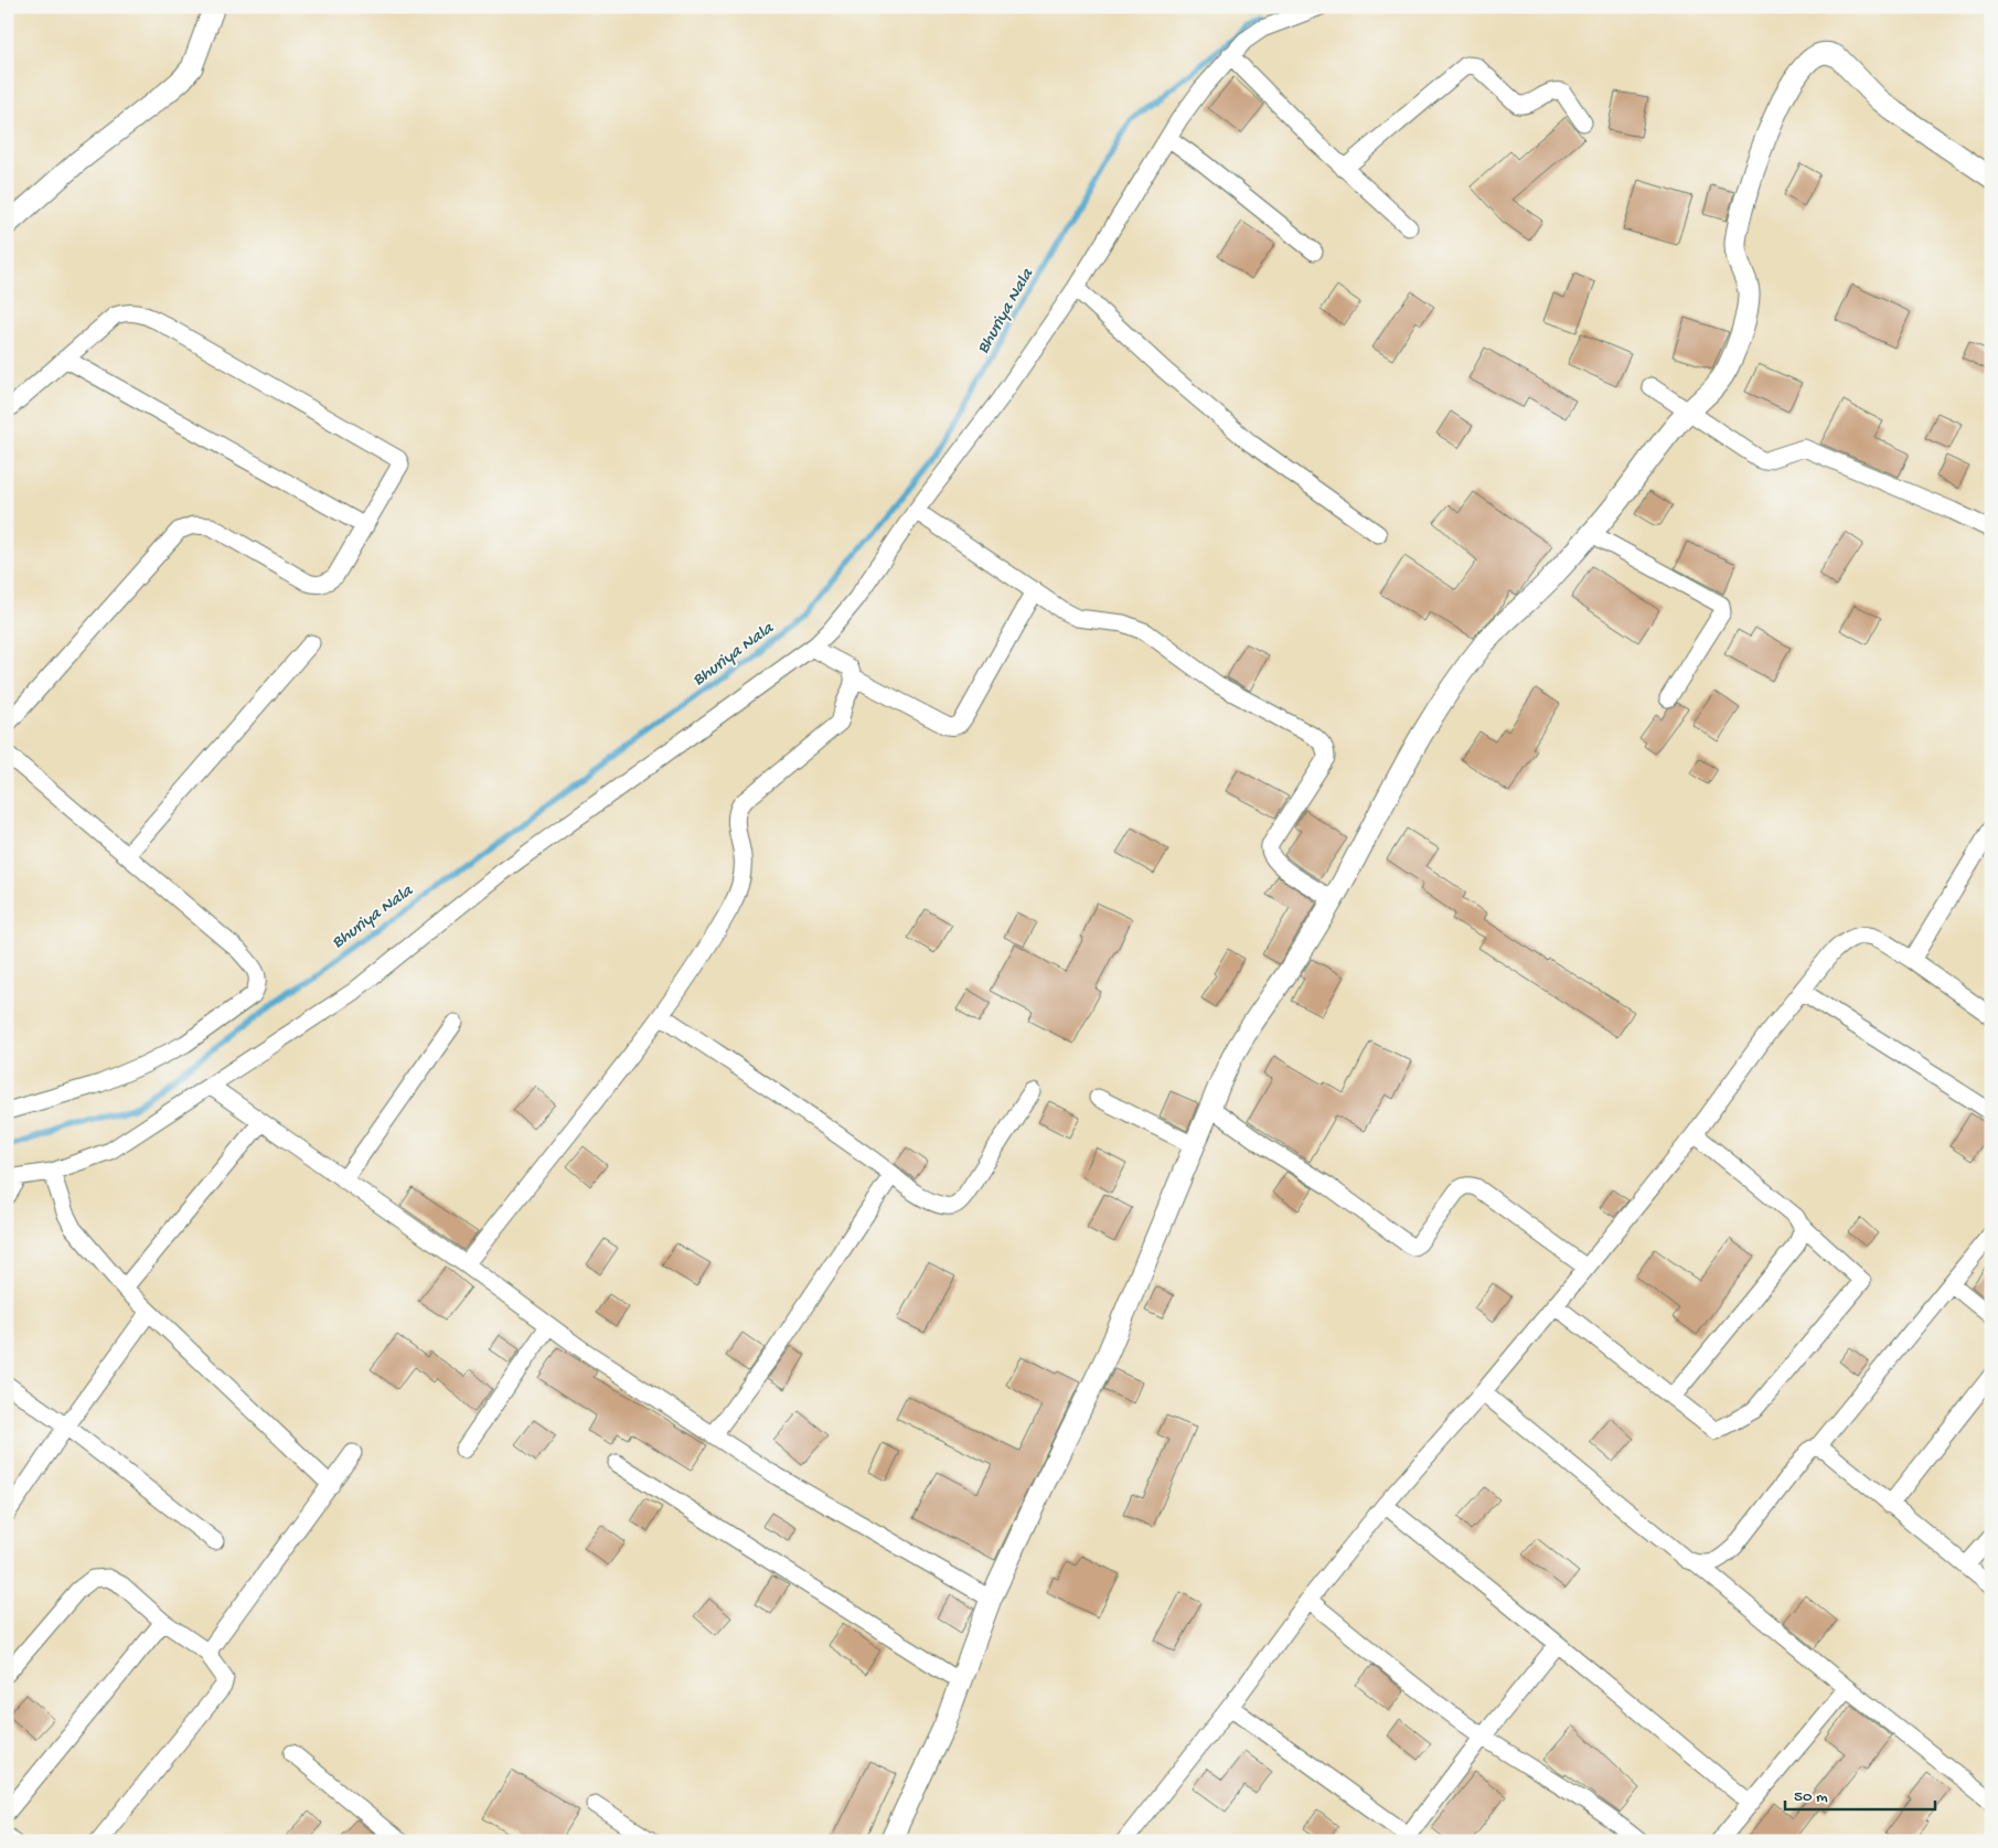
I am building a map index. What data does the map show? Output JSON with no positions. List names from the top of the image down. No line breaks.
{"water":["Bhuriya Nala"],"scale_bar":"50 m"}
